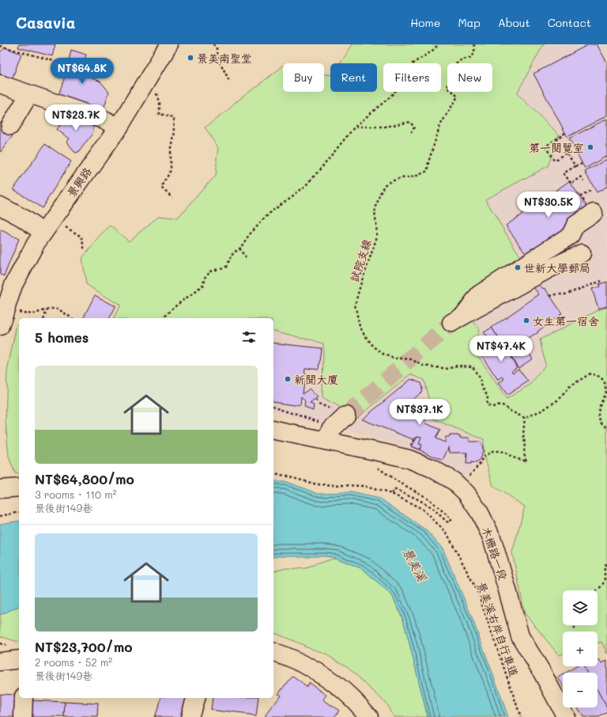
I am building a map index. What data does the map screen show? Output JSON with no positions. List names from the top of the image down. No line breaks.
{"streets":{"street":["景興路","木柵路一段"],"path":["試院支線","景美溪右岸自行車道"]},"water":["景美溪"],"places":["景美南聖堂","第一閱覽室","世新大學郵局","女生第一宿舍","新聞大廈"],"page":{"header":"Casavia","nav":["Home","Map","About","Contact"],"price":["NT$64.8K","NT$23.7K","NT$30.5K","NT$47.4K","NT$37.1K"],"chip":["Buy","Rent","Filters","New"],"heading":"5 homes","list":[{"name":"NT$64,800/mo","note":"3 rooms · 110 m² · 景後街149巷"},{"name":"NT$23,700/mo","note":"2 rooms · 52 m² · 景後街149巷"}],"map_buttons":["+","−"]}}
